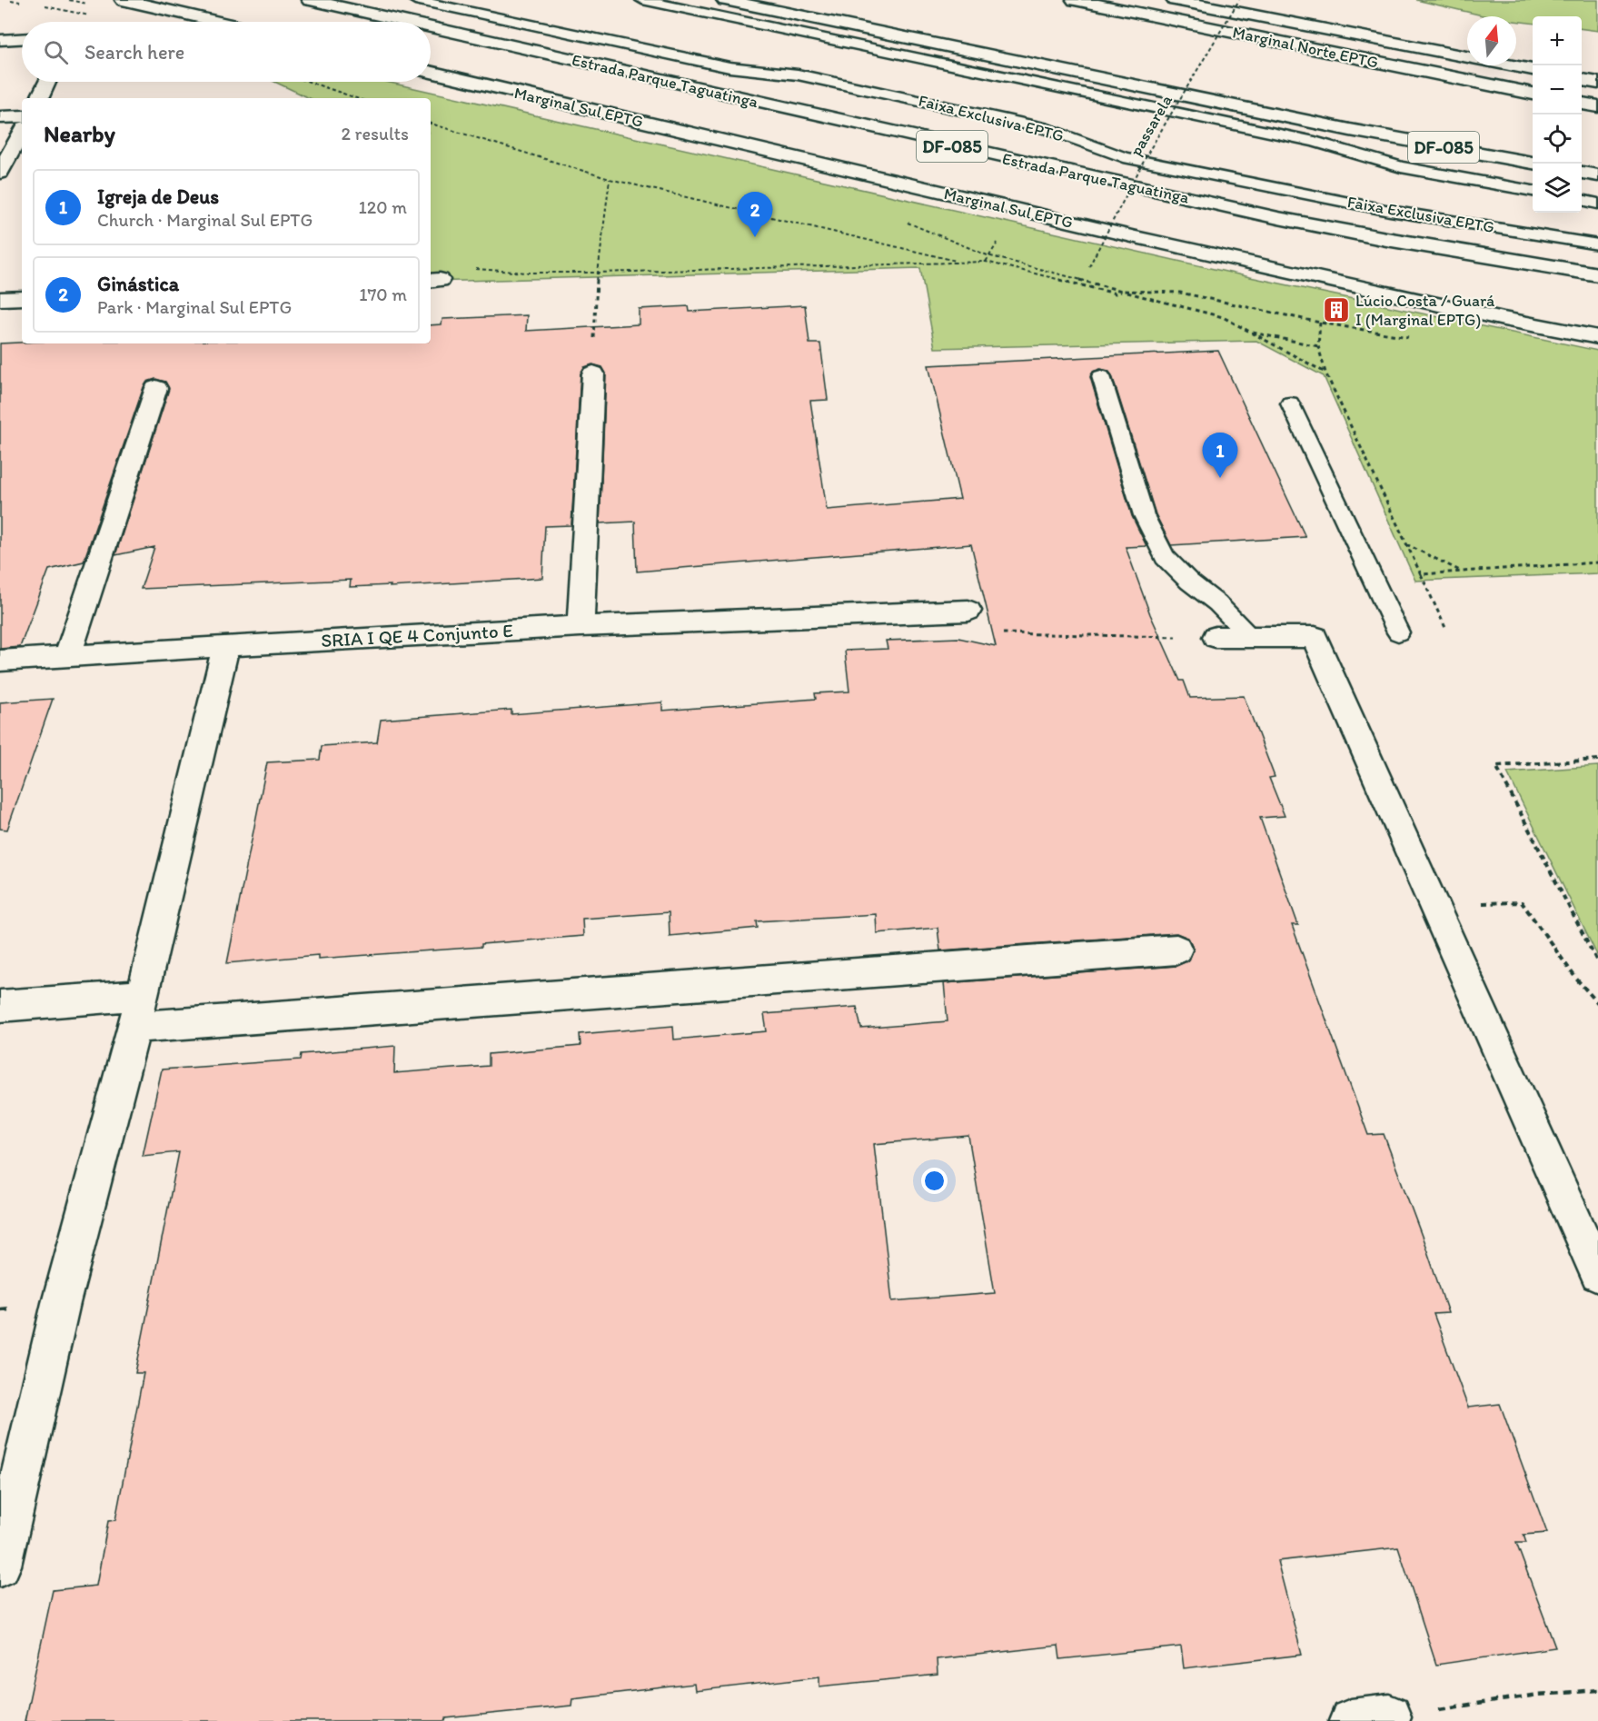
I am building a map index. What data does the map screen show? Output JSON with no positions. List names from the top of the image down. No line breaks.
{"streets":{"main road":["Marginal Norte EPTG","Estrada Parque Taguatinga","Marginal Sul EPTG","DF-085","SRIA I QE 4 Conjunto E"],"lane":["Faixa Exclusiva EPTG"],"path":["passarela"]},"places":{"building":["Lúcio Costa / Guará I (Marginal EPTG)"]},"north":"top","page":{"map_buttons":["+","−"],"search":"Search here","heading":["Nearby","2 results"],"list":[{"mark":"1","name":"Igreja de Deus","note":"Church · Marginal Sul EPTG","value":"120 m"},{"mark":"2","name":"Ginástica","note":"Park · Marginal Sul EPTG","value":"170 m"}],"pins":["2","1"]}}
